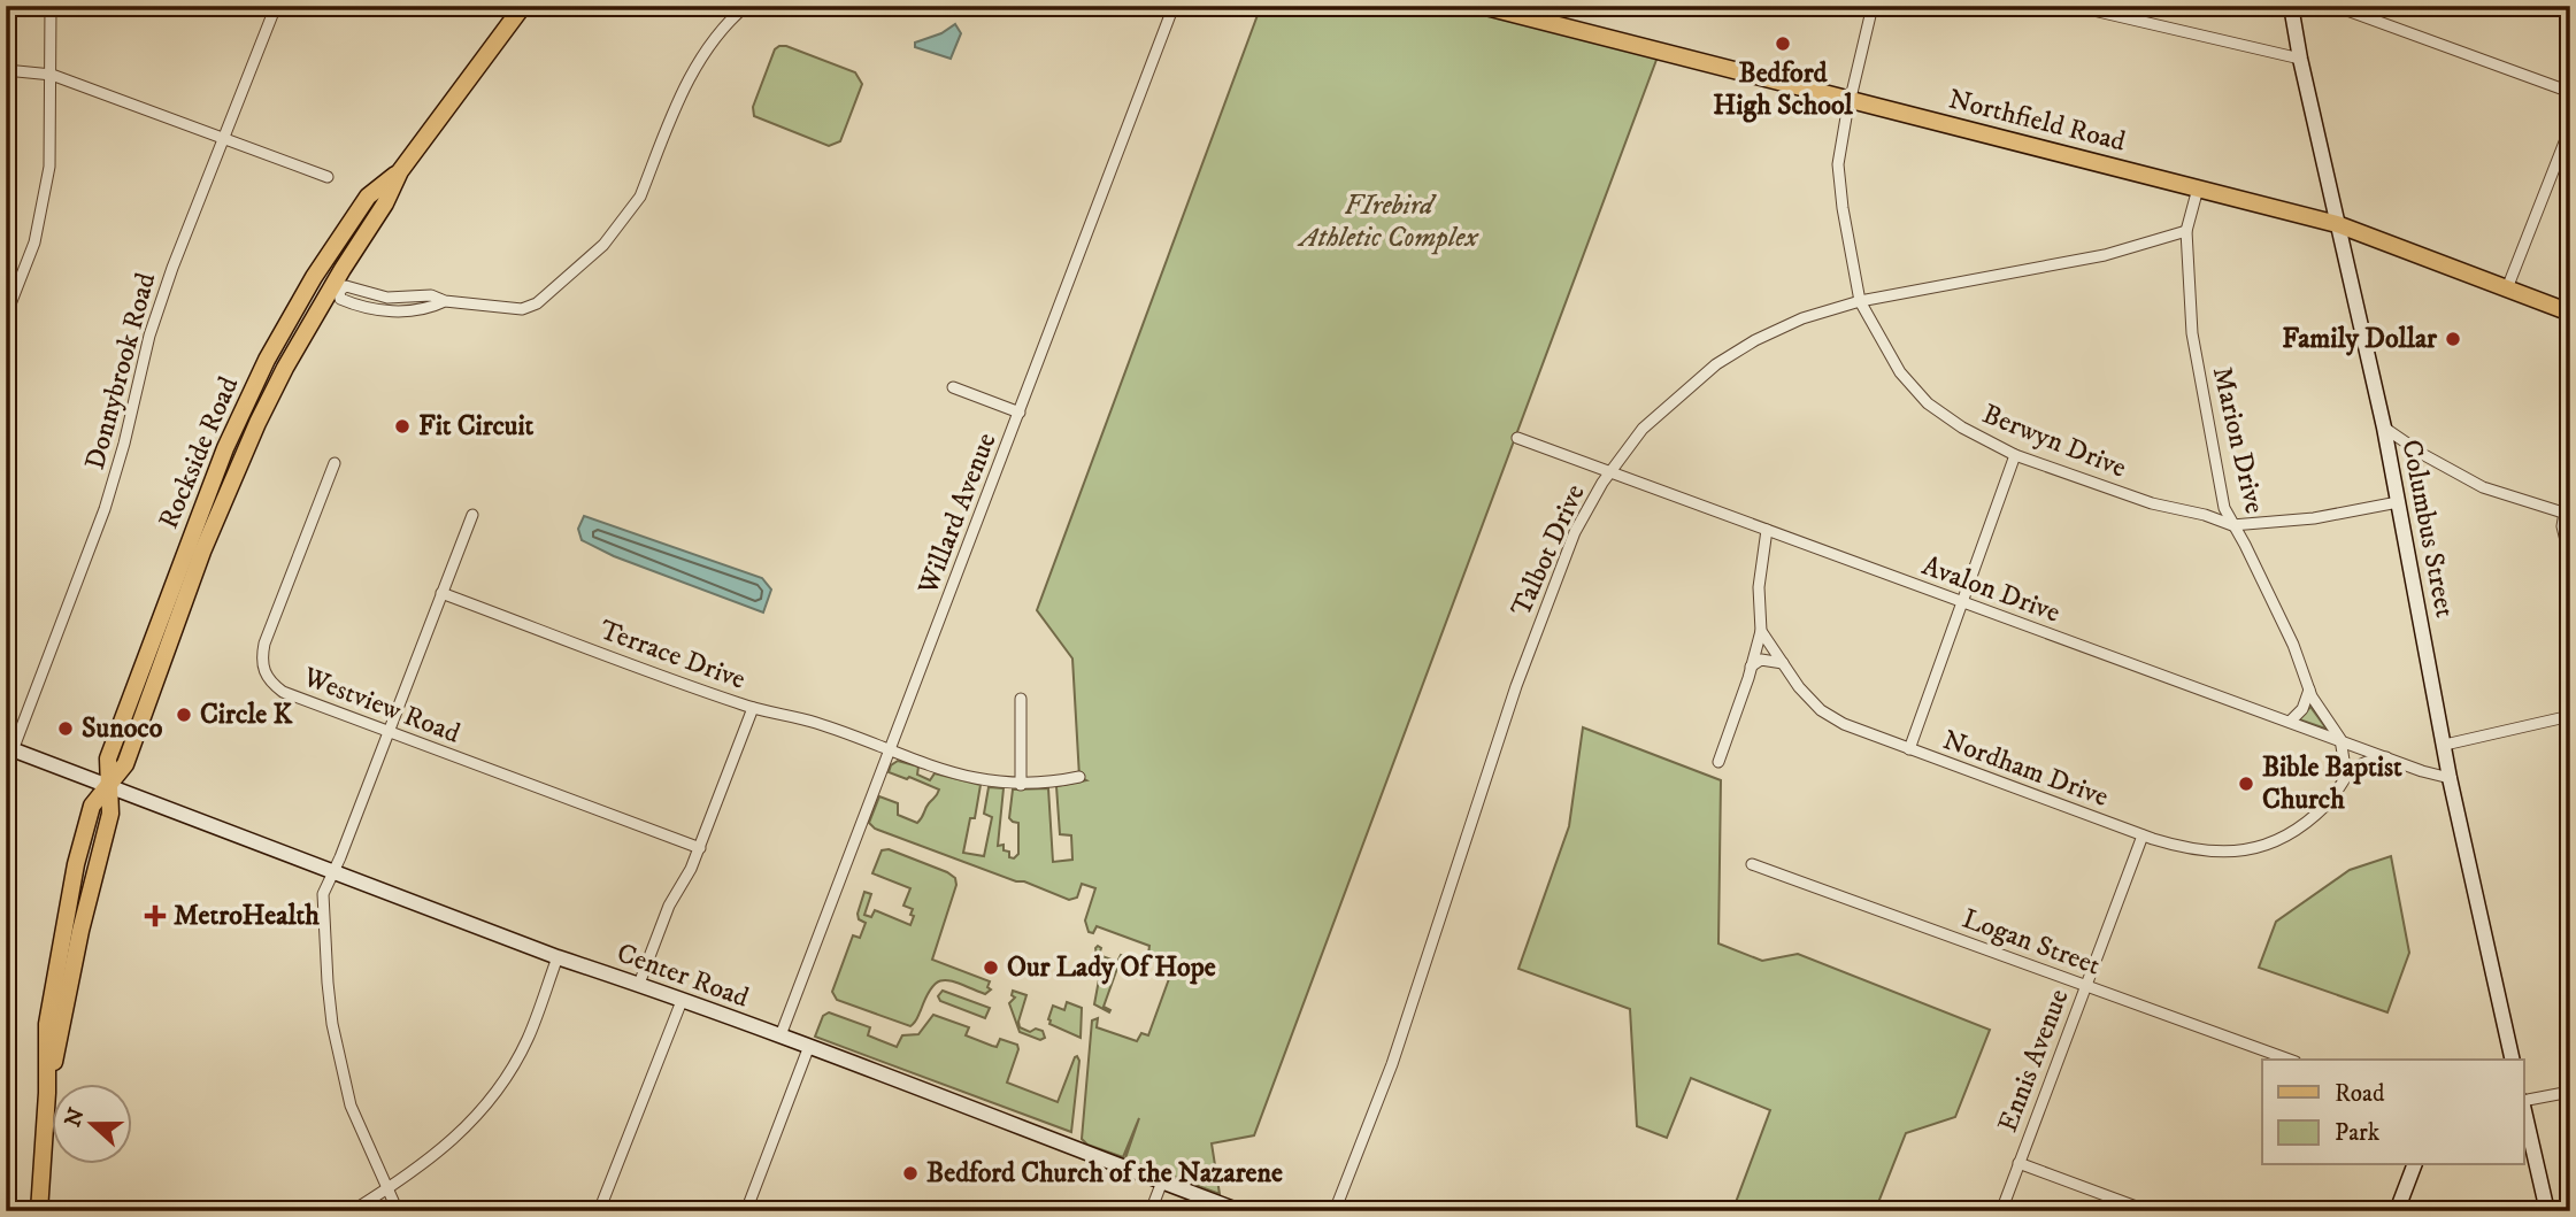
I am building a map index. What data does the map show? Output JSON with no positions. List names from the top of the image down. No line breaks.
{"streets":{"main road":["Northfield Road","Rockside Road","Columbus Street","Center Road"],"street":["Donnybrook Road","Marion Drive","Berwyn Drive","Willard Avenue","Talbot Drive","Avalon Drive","Terrace Drive","Westview Road","Nordham Drive","Logan Street","Ennis Avenue"]},"crossings":[["Northfield Road","Marion Drive"],["Northfield Road","Berwyn Drive"],["Northfield Road","Columbus Street"],["Donnybrook Road","Center Road"],["Marion Drive","Berwyn Drive"],["Marion Drive","Talbot Drive"],["Marion Drive","Avalon Drive"],["Marion Drive","Nordham Drive"],["Berwyn Drive","Columbus Street"],["Berwyn Drive","Talbot Drive"],["Rockside Road","Center Road"],["Willard Avenue","Terrace Drive"],["Willard Avenue","Center Road"],["Columbus Street","Avalon Drive"],["Talbot Drive","Avalon Drive"],["Avalon Drive","Nordham Drive"],["Nordham Drive","Ennis Avenue"],["Logan Street","Ennis Avenue"]],"parks":["FIrebird Athletic Complex"],"places":{"other":["Bedford High School","Family Dollar","Fit Circuit","Circle K","Sunoco","Bible Baptist Church","Our Lady Of Hope","Bedford Church of the Nazarene"],"health":["MetroHealth"]},"legend":["Road","Park"],"north":"left"}
